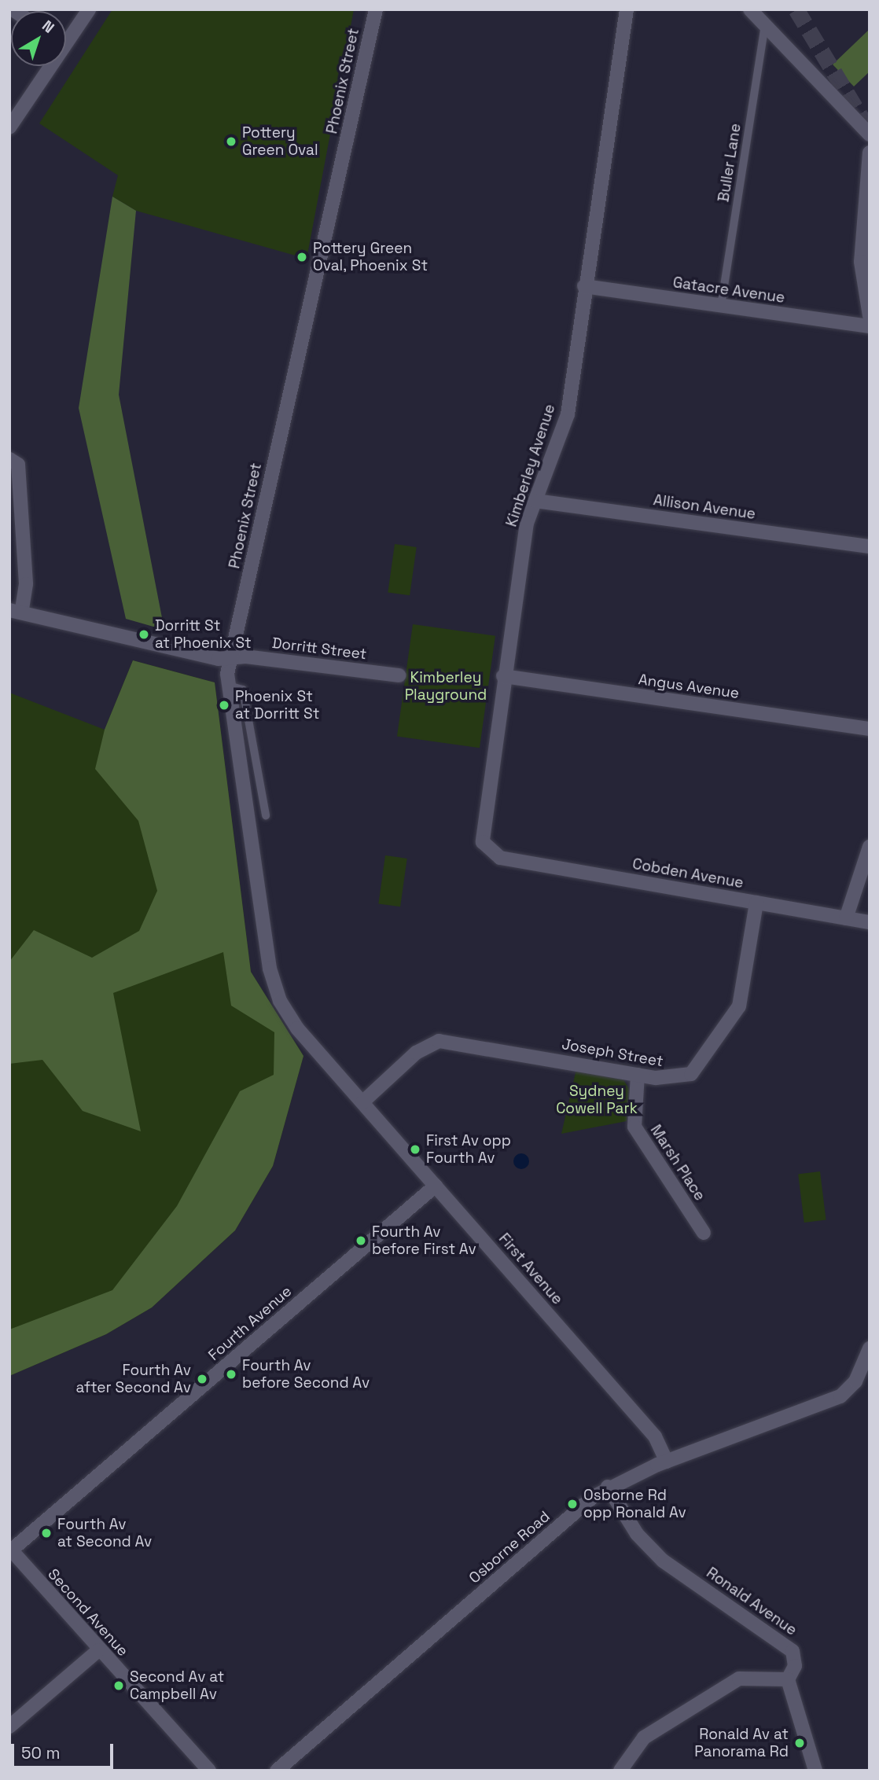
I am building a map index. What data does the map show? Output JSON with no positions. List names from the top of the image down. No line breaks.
{"streets":{"street":["Phoenix Street","Gatacre Avenue","Kimberley Avenue","Allison Avenue","Dorritt Street","Angus Avenue","Cobden Avenue","Joseph Street","Marsh Place","First Avenue","Fourth Avenue","Osborne Road","Ronald Avenue","Second Avenue"],"lane":["Buller Lane"]},"crossings":[["Phoenix Street","Dorritt Street"],["Phoenix Street","First Avenue"],["Buller Lane","Gatacre Avenue"],["Gatacre Avenue","Kimberley Avenue"],["Kimberley Avenue","Allison Avenue"],["Kimberley Avenue","Angus Avenue"],["Kimberley Avenue","Cobden Avenue"],["Cobden Avenue","Joseph Street"],["Joseph Street","Marsh Place"],["Joseph Street","First Avenue"],["First Avenue","Fourth Avenue"],["First Avenue","Osborne Road"],["Fourth Avenue","Second Avenue"],["Osborne Road","Ronald Avenue"]],"parks":["Kimberley Playground","Sydney Cowell Park"],"places":["Pottery Green Oval","Pottery Green Oval, Phoenix St","Dorritt St at Phoenix St","Phoenix St at Dorritt St","First Av opp Fourth Av","Fourth Av before First Av","Fourth Av before Second Av","Fourth Av after Second Av","Osborne Rd opp Ronald Av","Fourth Av at Second Av","Second Av at Campbell Av","Ronald Av at Panorama Rd"],"scale_bar":"50 m","north":"top right"}
